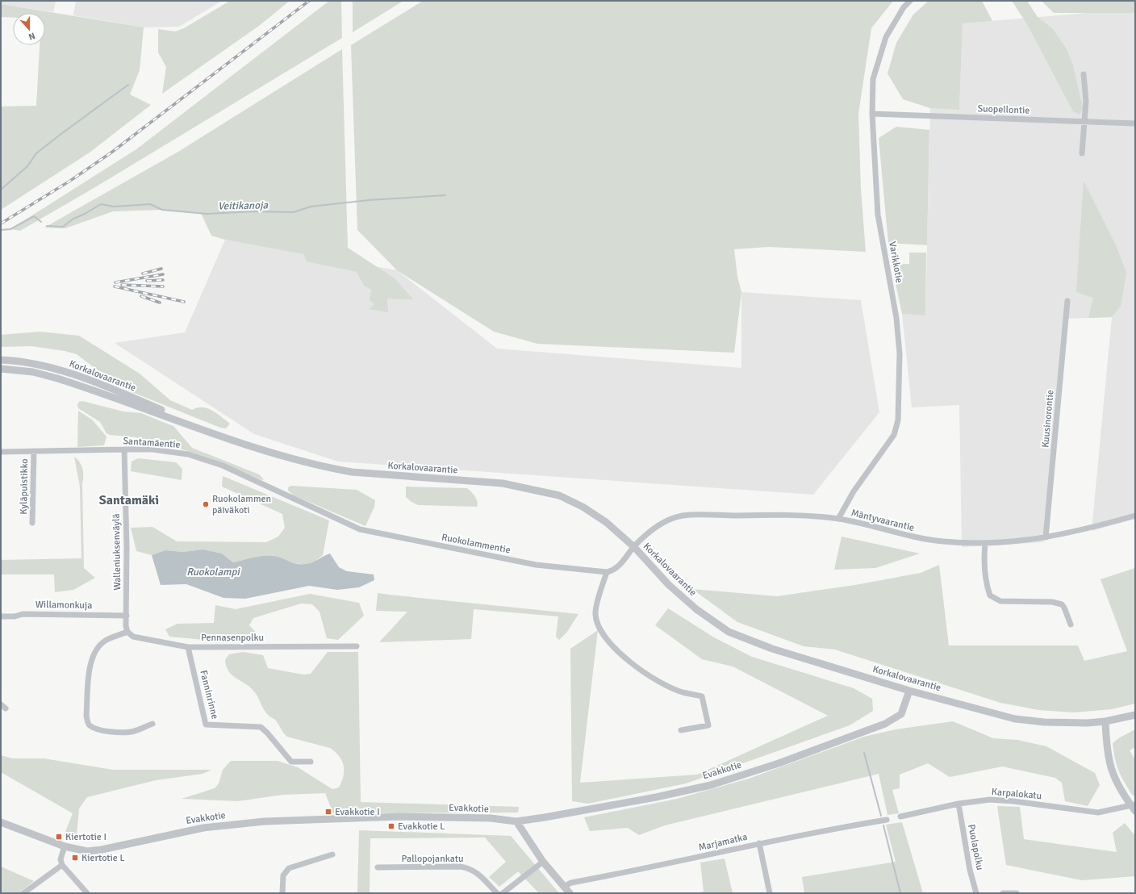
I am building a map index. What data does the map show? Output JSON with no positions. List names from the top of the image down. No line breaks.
{"streets":{"street":["Suopellontie","Varikkotie","Korkalovaarantie","Kuusinorontie","Santamäentie","Kyläpuistikko","Mäntyvaarantie","Ruokolammentie","Walleniuksenväylä","Willamonkuja","Pennasenpolku","Fanninrinne","Evakkotie","Karpalokatu","Marjamatka","Puolapolku","Pallopojankatu"]},"crossings":[["Suopellontie","Varikkotie"],["Varikkotie","Mäntyvaarantie"],["Korkalovaarantie","Mäntyvaarantie"],["Korkalovaarantie","Evakkotie"],["Kuusinorontie","Mäntyvaarantie"],["Santamäentie","Kyläpuistikko"],["Santamäentie","Ruokolammentie"],["Santamäentie","Walleniuksenväylä"],["Mäntyvaarantie","Ruokolammentie"],["Walleniuksenväylä","Willamonkuja"],["Pennasenpolku","Fanninrinne"],["Karpalokatu","Puolapolku"]],"districts":["Santamäki"],"water":["Veitikanoja","Ruokolampi"],"places":{"other":["Ruokolammen päiväkoti"],"transit":["Evakkotie I","Evakkotie L","Kiertotie I","Kiertotie L"]},"north":"bottom"}
